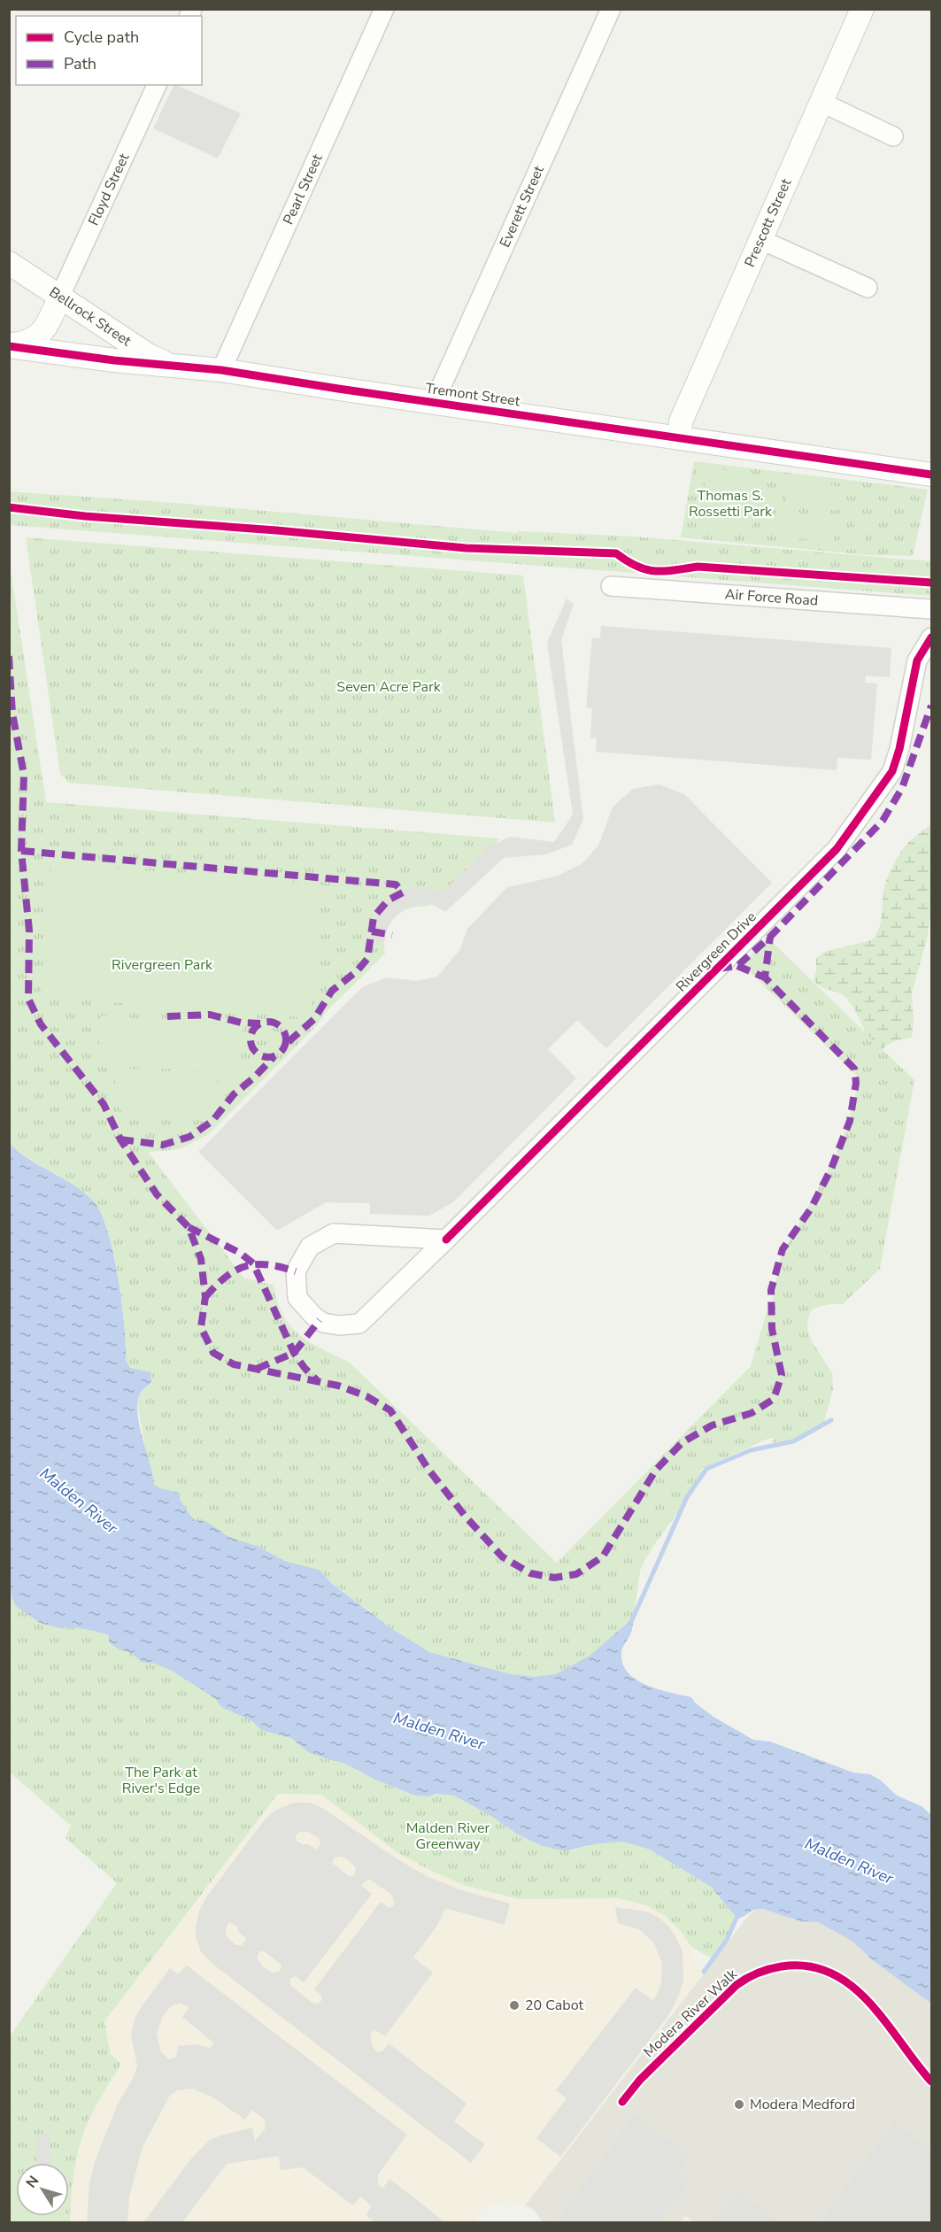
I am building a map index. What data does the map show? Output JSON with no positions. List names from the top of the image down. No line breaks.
{"streets":{"street":["Floyd Street","Pearl Street","Everett Street","Prescott Street","Bellrock Street","Tremont Street","Air Force Road","Rivergreen Drive"],"cycle path":["Modera River Walk"]},"crossings":[["Floyd Street","Bellrock Street"],["Floyd Street","Tremont Street"],["Pearl Street","Tremont Street"],["Everett Street","Tremont Street"],["Prescott Street","Tremont Street"],["Bellrock Street","Tremont Street"]],"water":["Malden River"],"parks":["Thomas S. Rossetti Park","Seven Acre Park","Rivergreen Park","The Park at River's Edge","Malden River Greenway"],"places":["20 Cabot","Modera Medford"],"legend":["Cycle path","Path"],"north":"top left"}
